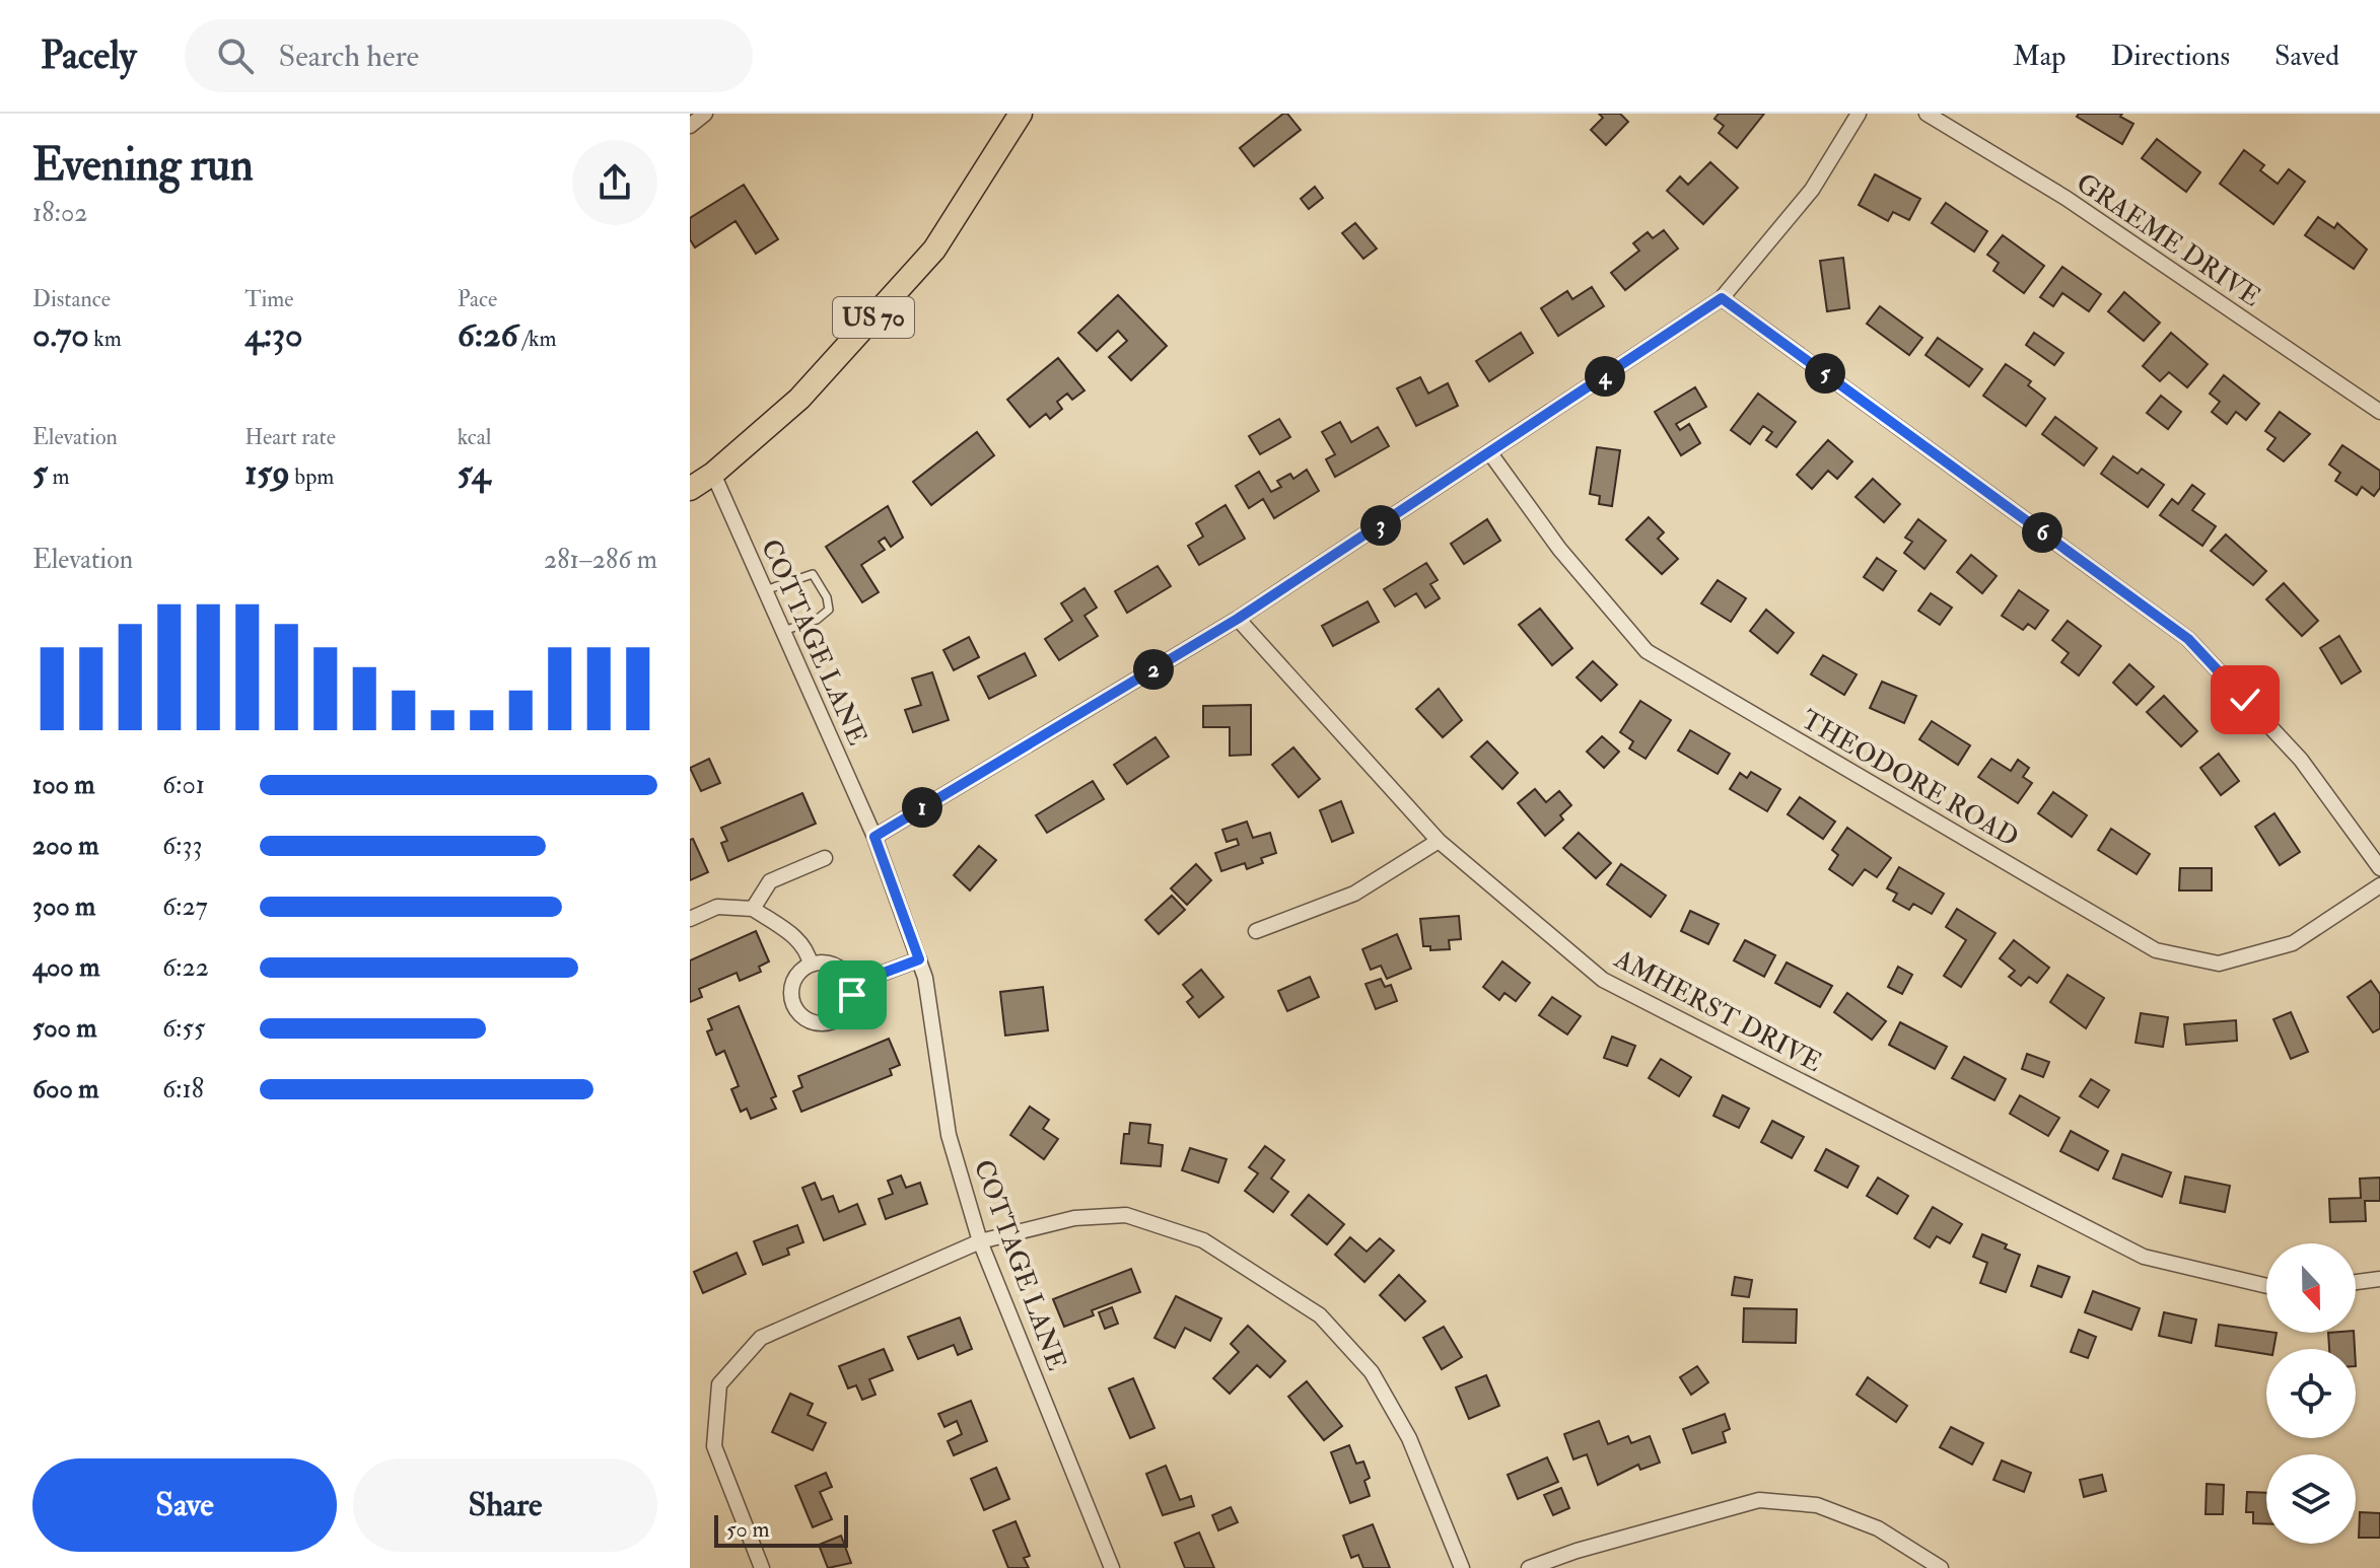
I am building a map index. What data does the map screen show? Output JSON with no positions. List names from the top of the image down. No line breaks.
{"streets":{"main road":["US 70"],"street":["GRAEME DRIVE","COTTAGE LANE","THEODORE ROAD","AMHERST DRIVE"]},"crossings":[["US 70","COTTAGE LANE"]],"scale_bar":"50 m","north":"bottom","page":{"header":"Pacely","search":"Search here","nav":["Map","Directions","Saved"],"heading":["Evening run","18:02"],"stats":[["Distance","0.70 km"],["Time","4:30"],["Pace","6:26 /km"],["Elevation","5 m"],["Heart rate","159 bpm"],["kcal","54"]],"pins":["5","4","3","6","2","1"],"chart":["Elevation","281–286 m"],"list":[{"name":"100 m","note":"6:01"},{"name":"200 m","note":"6:33"},{"name":"300 m","note":"6:27"},{"name":"400 m","note":"6:22"},{"name":"500 m","note":"6:55"},{"name":"600 m","note":"6:18"}],"buttons":["Save","Share"],"scale":"50 m"}}
